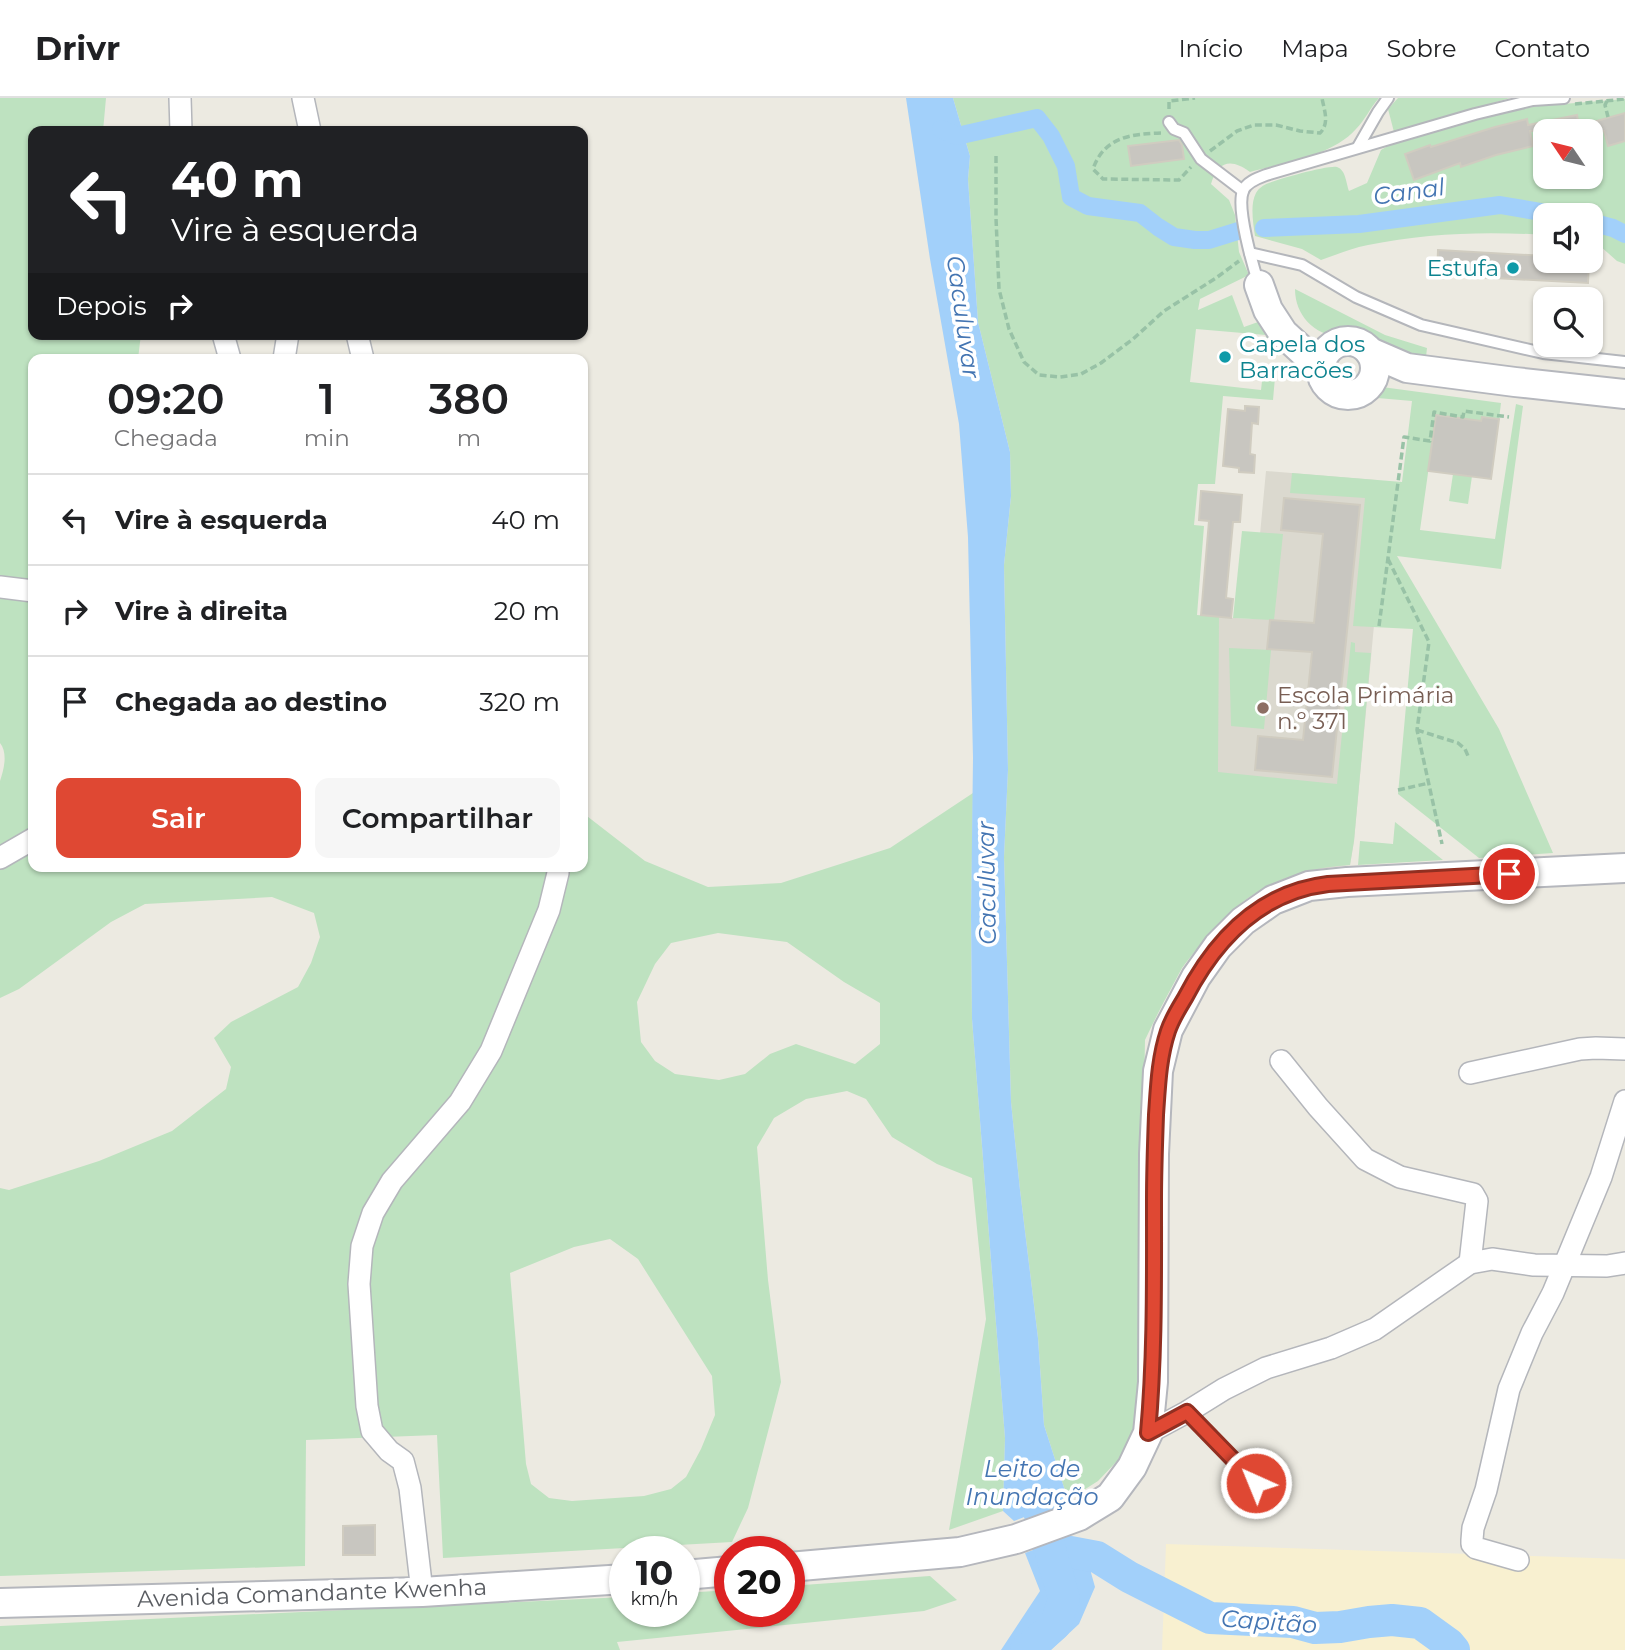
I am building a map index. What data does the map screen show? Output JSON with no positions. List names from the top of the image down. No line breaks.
{"streets":{"main road":["Avenida Comandante Kwenha"]},"water":["Canal","Caculuvar","Leito de Inundação","Capitão"],"places":["Estufa","Capela dos Barracões","Escola Primária n.º 371"],"north":"top left","page":{"header":"Drivr","nav":["Início","Mapa","Sobre","Contato"],"turn":["40 m","Vire à esquerda"],"then":"Depois","eta":["09:20","Chegada","1","min","380","m"],"list":[{"name":"Vire à esquerda","value":"40 m"},{"name":"Vire à direita","value":"20 m"},{"name":"Chegada ao destino","value":"320 m"}],"buttons":["Sair","Compartilhar"],"speed":"10 km/h","limit":"20"}}
